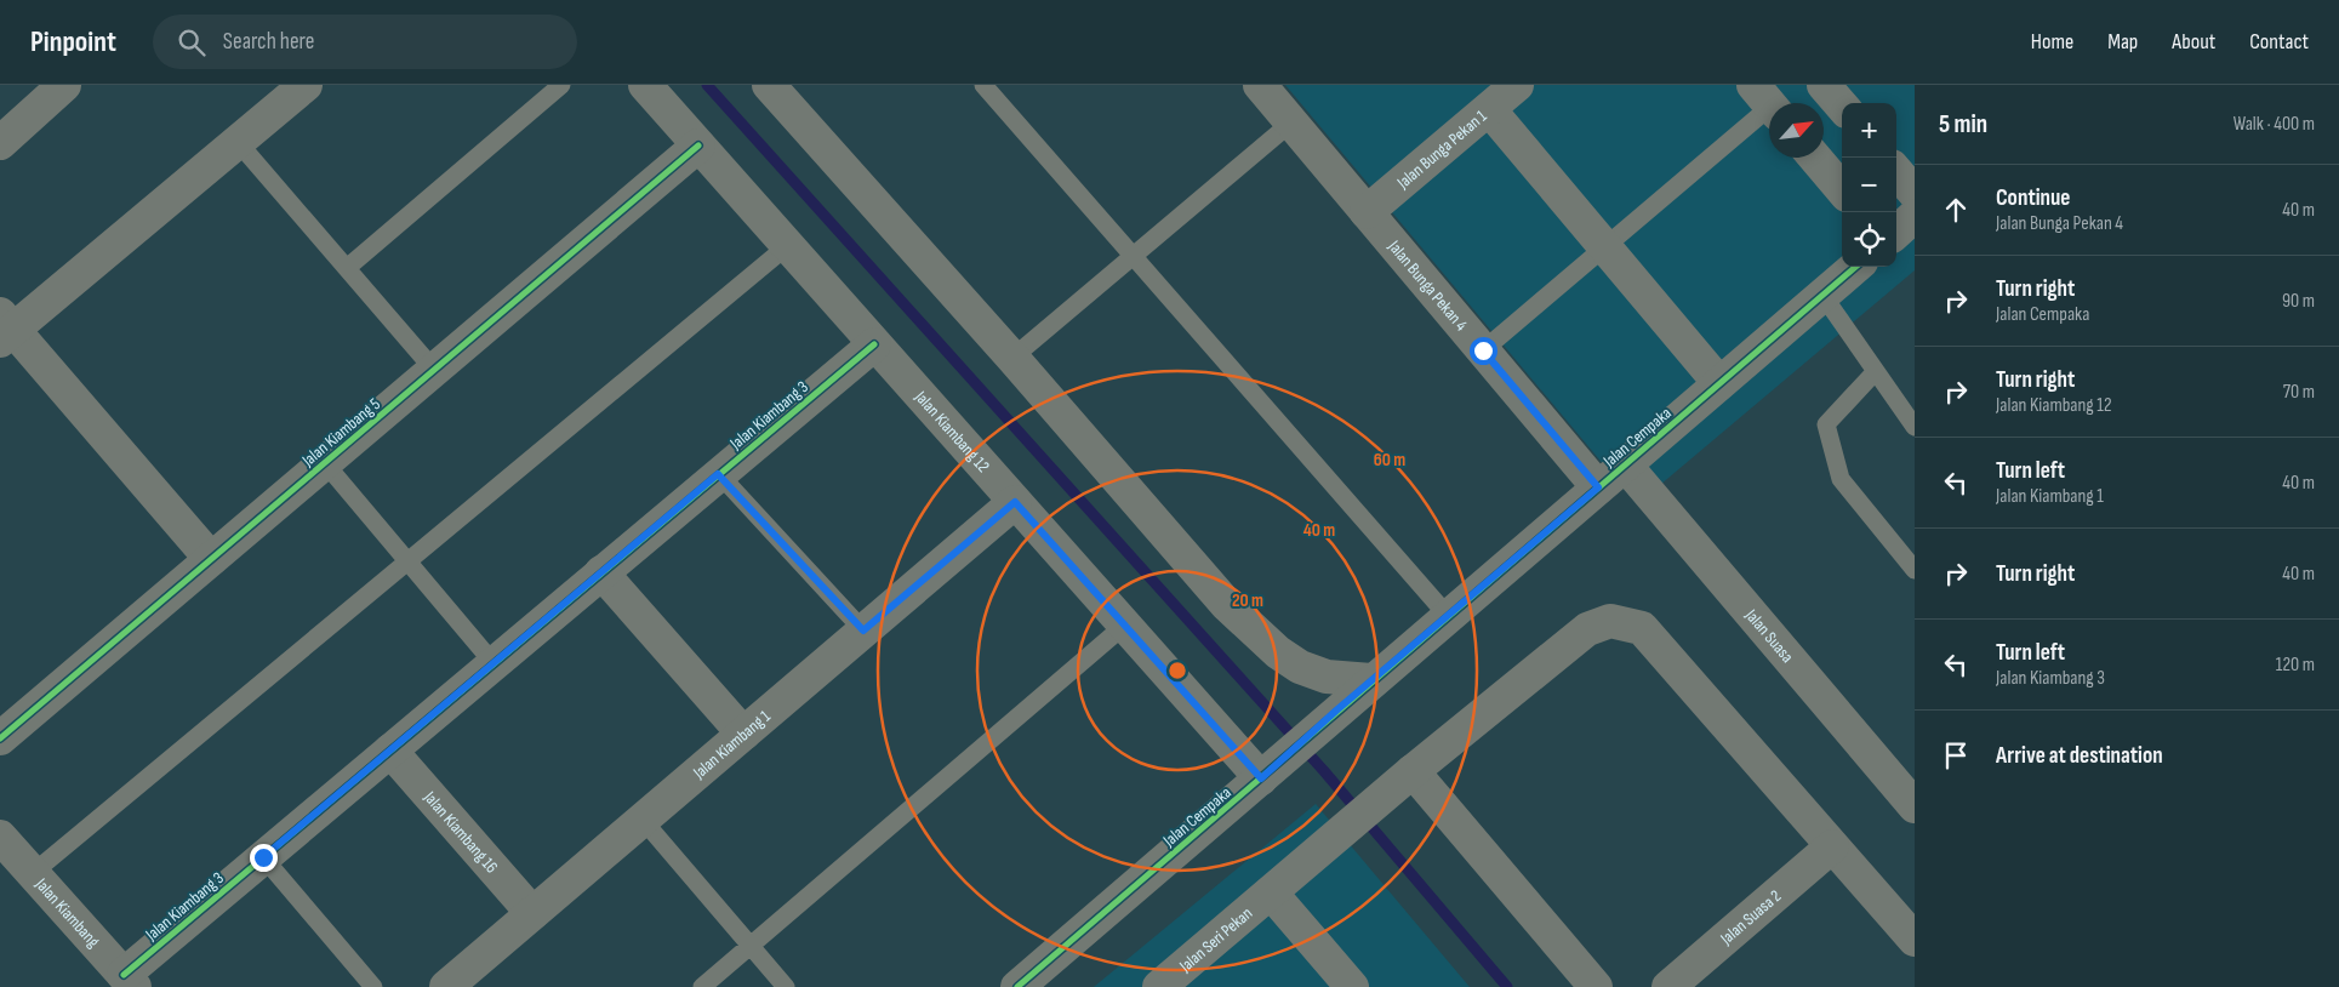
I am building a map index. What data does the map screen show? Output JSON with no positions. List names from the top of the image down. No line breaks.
{"streets":{"street":["Jalan Bunga Pekan 1","Jalan Bunga Pekan 4","Jalan Kiambang 3","Jalan Kiambang 5","Jalan Kiambang 12","Jalan Cempaka","Jalan Suasa","Jalan Kiambang 1","Jalan Kiambang 16","Jalan Kiambang","Jalan Suasa 2","Jalan Seri Pekan"]},"crossings":[["Jalan Bunga Pekan 1","Jalan Bunga Pekan 4"],["Jalan Bunga Pekan 4","Jalan Cempaka"],["Jalan Kiambang 3","Jalan Kiambang 12"],["Jalan Kiambang 3","Jalan Kiambang 16"],["Jalan Kiambang 3","Jalan Kiambang"],["Jalan Kiambang 5","Jalan Kiambang 12"],["Jalan Kiambang 12","Jalan Cempaka"],["Jalan Kiambang 12","Jalan Kiambang 1"],["Jalan Cempaka","Jalan Suasa"],["Jalan Kiambang 1","Jalan Kiambang 16"],["Jalan Suasa 2","Jalan Seri Pekan"]],"north":"top right","page":{"header":"Pinpoint","search":"Search here","nav":["Home","Map","About","Contact"],"heading":["5 min","Walk · 400 m"],"map_buttons":["+","−"],"list":[["Continue","Jalan Bunga Pekan 4","40 m"],["Turn right","Jalan Cempaka","90 m"],["Turn right","Jalan Kiambang 12","70 m"],["Turn left","Jalan Kiambang 1","40 m"],["Turn right","40 m"],["Turn left","Jalan Kiambang 3","120 m"],"Arrive at destination"]},"rings":["60 m","40 m","20 m"]}
